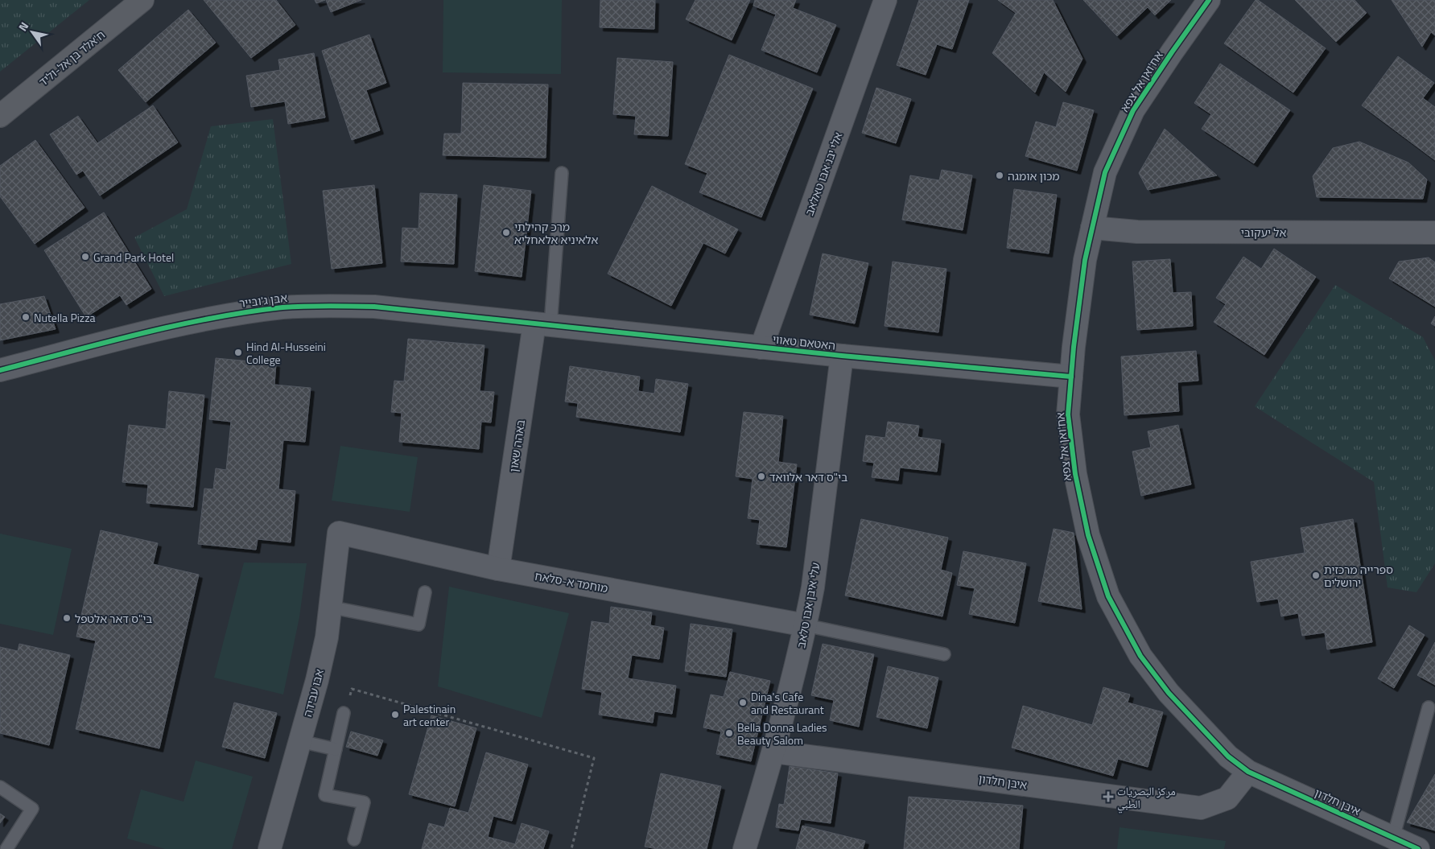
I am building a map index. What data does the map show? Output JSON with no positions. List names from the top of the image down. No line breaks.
{"streets":{"street":["ח'אלד בן אל-וליד","אח'ואן אל צפא","אלי יבנ אבו טאלאב","אל יעקובי","אבן ג'ובייר","האטאם טאווי","באהה שאון","מוחמד א-סלאח","עלי איבן אבו טלאב","אבו עבידה","איבן חלדון"]},"crossings":[["אח'ואן אל צפא","אל יעקובי"],["אח'ואן אל צפא","האטאם טאווי"],["אח'ואן אל צפא","איבן חלדון"],["אלי יבנ אבו טאלאב","האטאם טאווי"],["אבן ג'ובייר","האטאם טאווי"],["אבן ג'ובייר","באהה שאון"],["האטאם טאווי","באהה שאון"],["האטאם טאווי","עלי איבן אבו טלאב"],["באהה שאון","מוחמד א-סלאח"],["מוחמד א-סלאח","עלי איבן אבו טלאב"],["מוחמד א-סלאח","אבו עבידה"],["עלי איבן אבו טלאב","איבן חלדון"]],"places":{"other":["מכון אומגה","מרכ קהילתי אלאיניא אלאחליא","Grand Park Hotel","Nutella Pizza","Hind Al-Husseini College","בי\"ס דאר אלוואד","ספרייה מרכזית ירושלים","בי\"ס דאר אלטפל","Dina's Cafe and Restaurant","Palestinain art center","Bella Donna Ladies Beauty Salom"],"health":["مركز البصريات الطبي"]},"north":"top left"}
